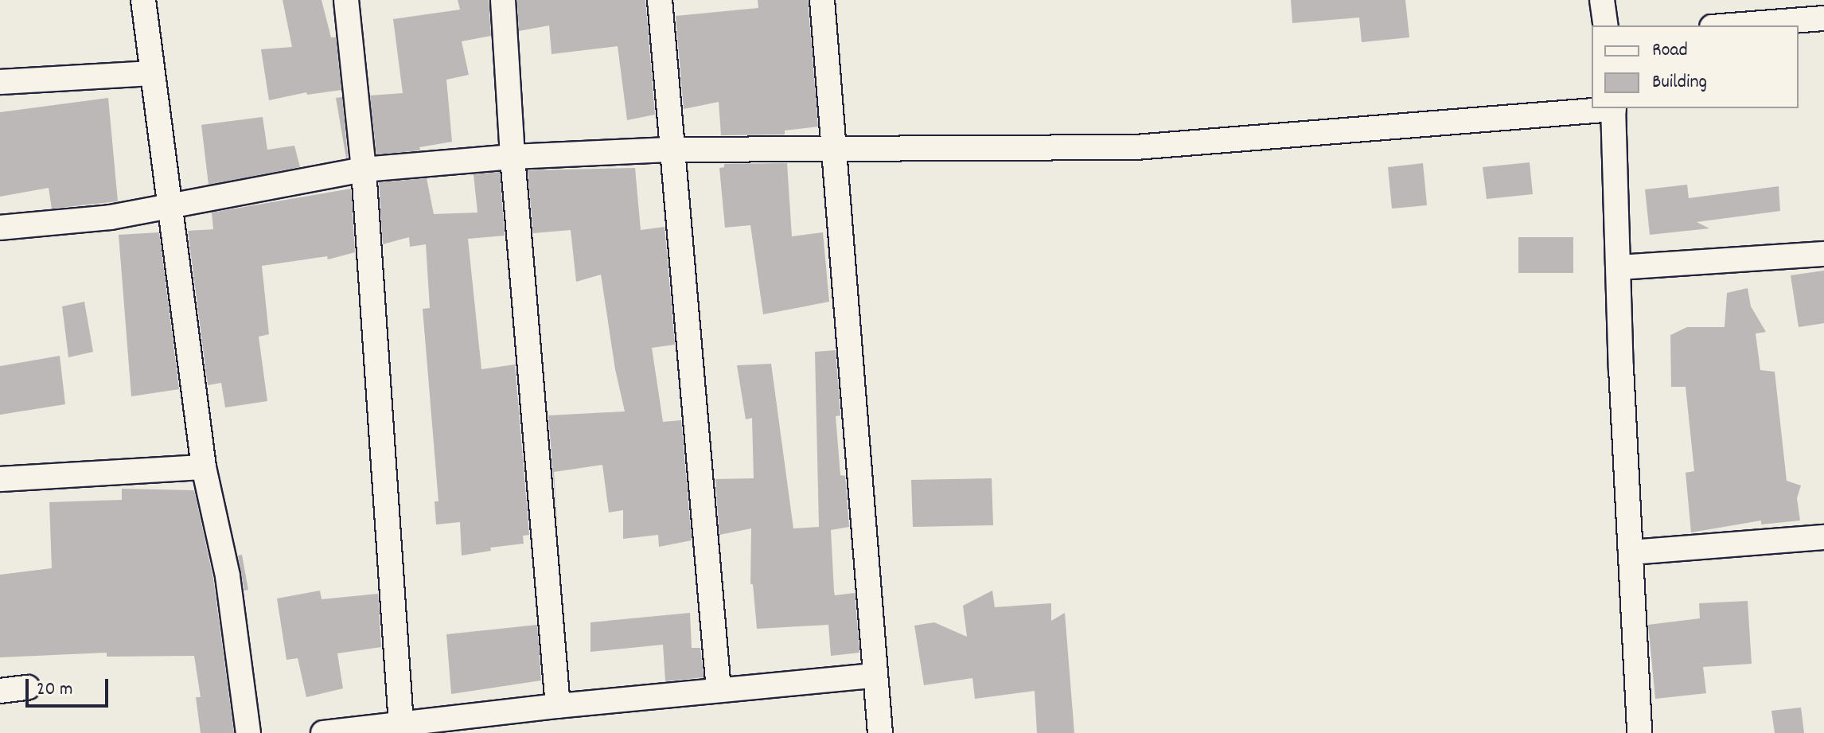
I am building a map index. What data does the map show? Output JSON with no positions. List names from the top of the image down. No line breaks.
{"legend":["Road","Building"],"scale_bar":"20 m"}
